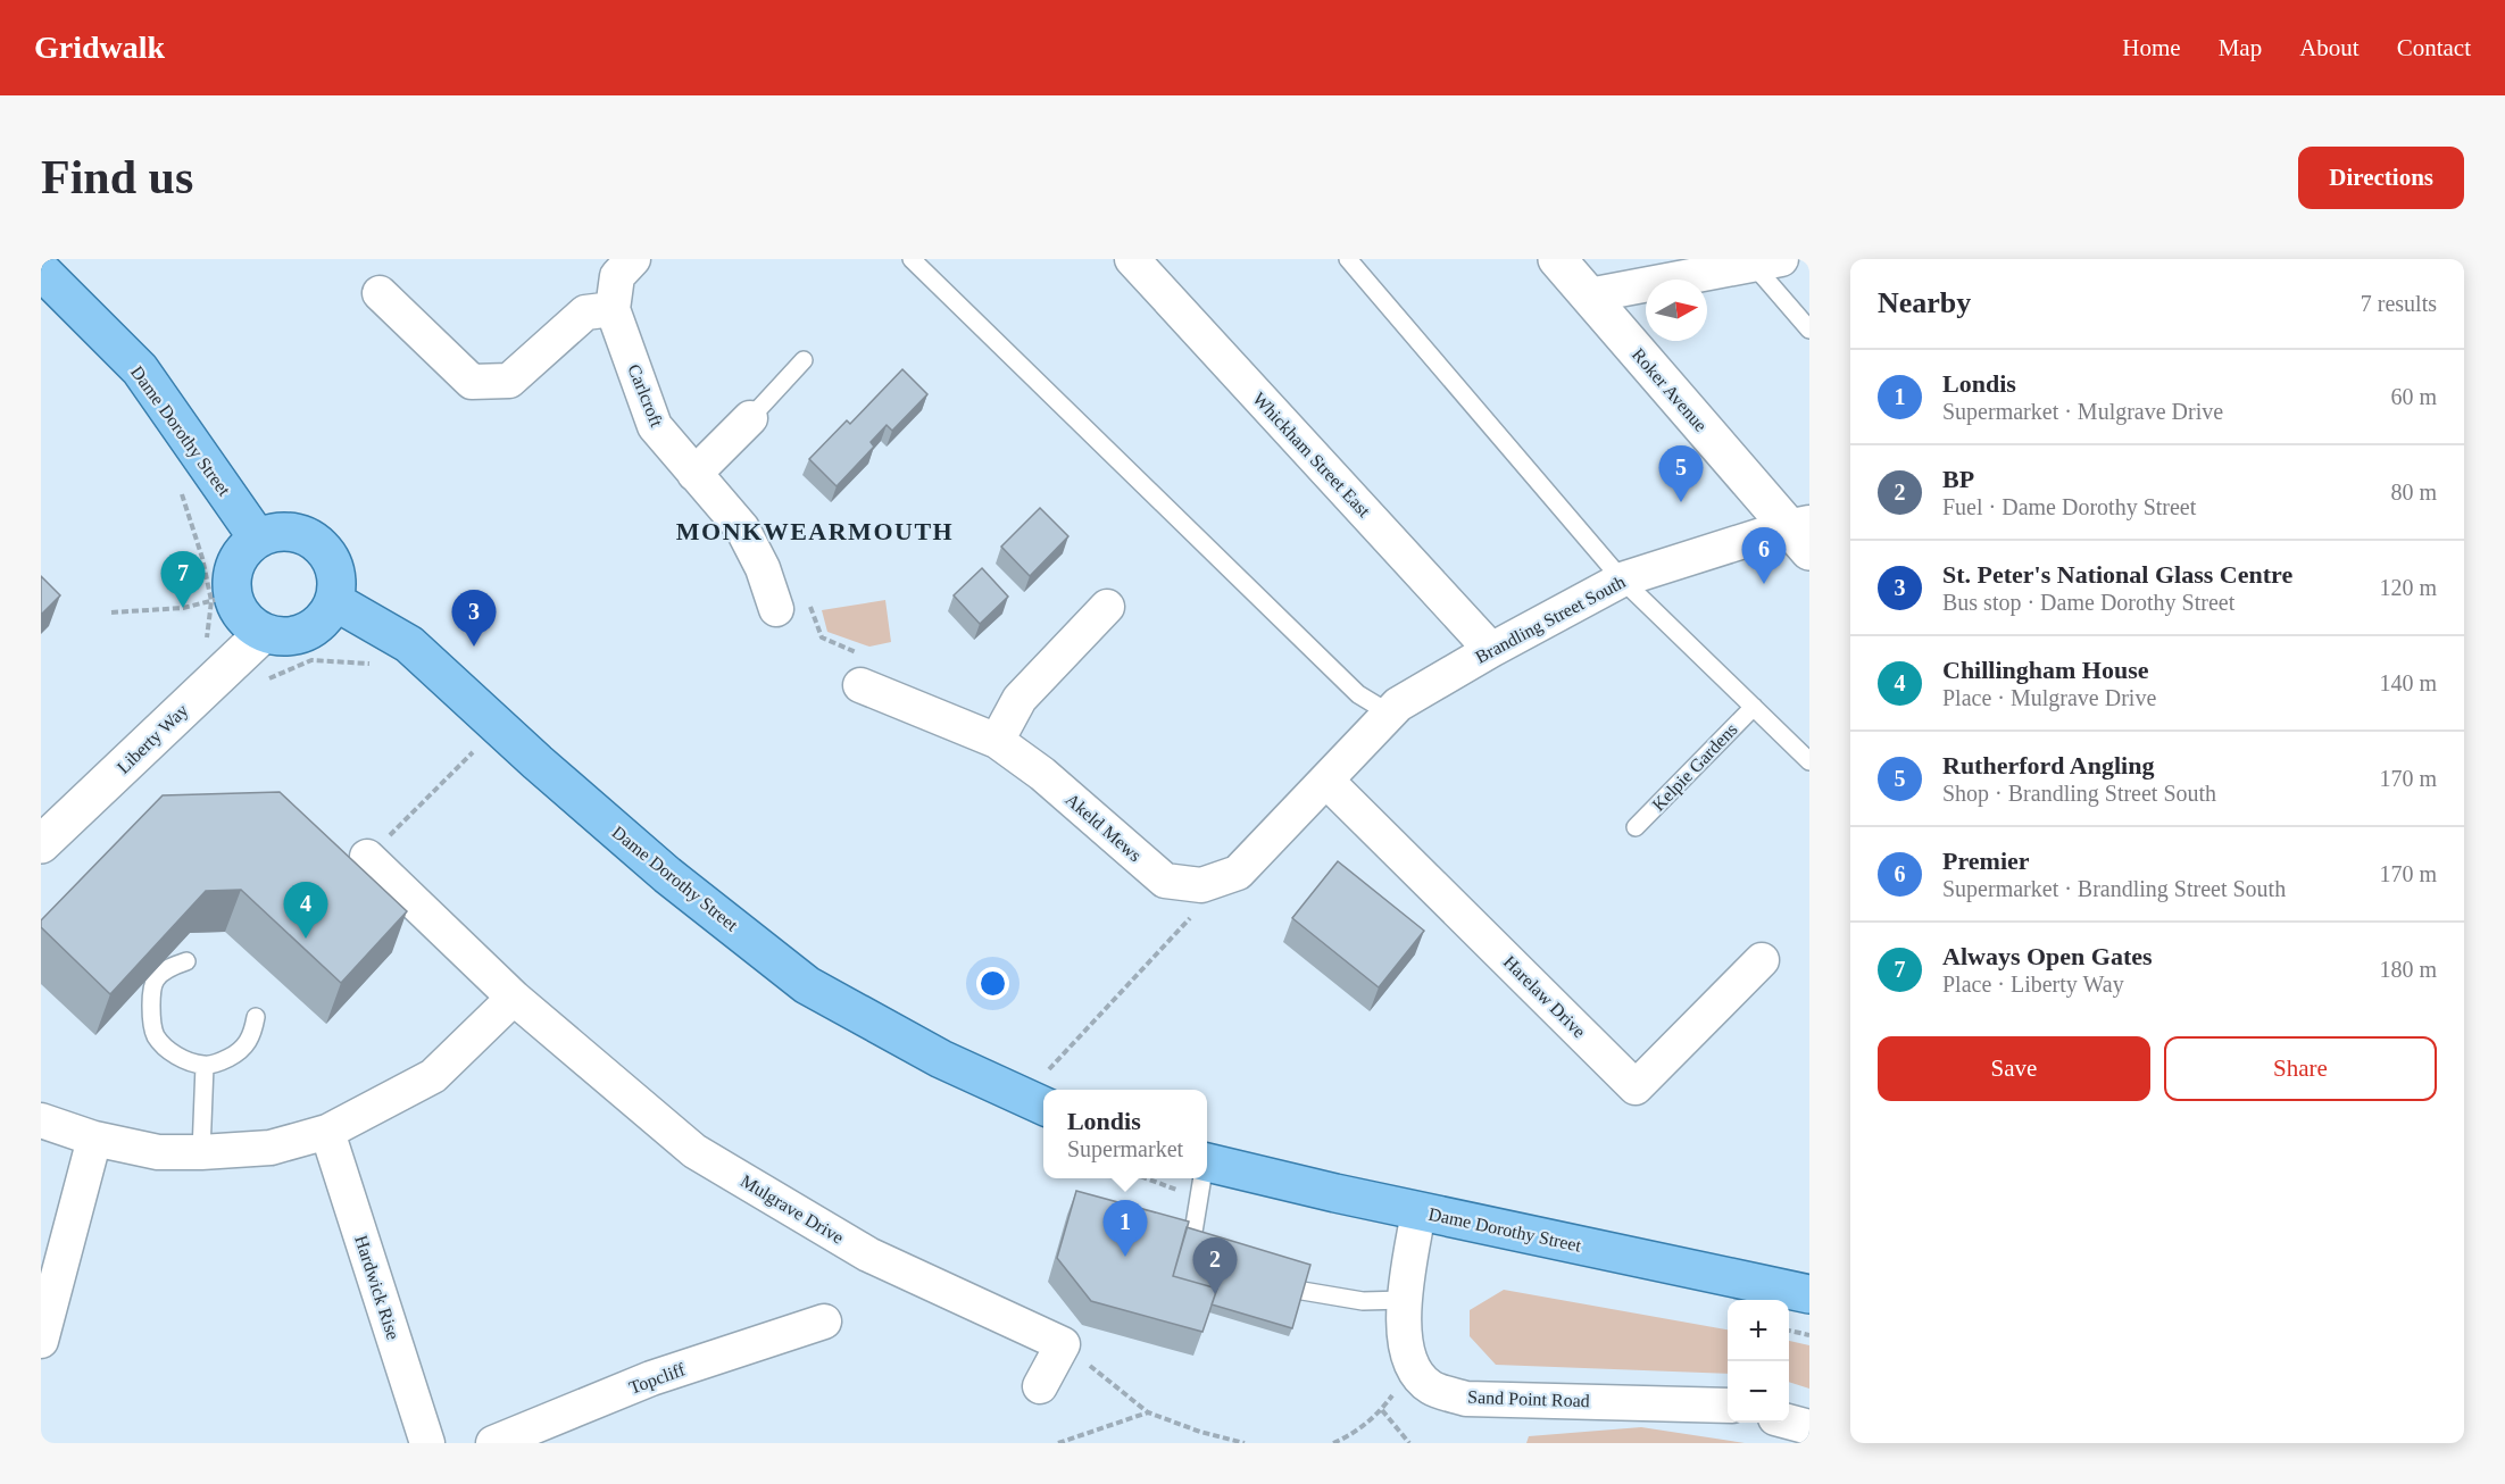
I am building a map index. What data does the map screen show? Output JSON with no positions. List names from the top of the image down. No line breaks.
{"streets":{"main road":["Dame Dorothy Street"],"street":["Roker Avenue","Carlcroft","Whickham Street East","Brandling Street South","Liberty Way","Akeld Mews","Harelaw Drive","Mulgrave Drive","Hardwick Rise","Topcliff","Sand Point Road"],"lane":["Kelpie Gardens"]},"crossings":[["Roker Avenue","Brandling Street South"],["Dame Dorothy Street","Liberty Way"],["Whickham Street East","Brandling Street South"],["Brandling Street South","Akeld Mews"],["Brandling Street South","Harelaw Drive"],["Akeld Mews","Harelaw Drive"]],"districts":["MONKWEARMOUTH"],"north":"right","page":{"header":"Gridwalk","nav":["Home","Map","About","Contact"],"buttons":["Directions",["Save","Share"]],"title":"Find us","heading":["Nearby","7 results"],"list":[{"mark":"1","name":"Londis","note":"Supermarket · Mulgrave Drive","value":"60 m"},{"mark":"2","name":"BP","note":"Fuel · Dame Dorothy Street","value":"80 m"},{"mark":"3","name":"St. Peter's National Glass Centre","note":"Bus stop · Dame Dorothy Street","value":"120 m"},{"mark":"4","name":"Chillingham House","note":"Place · Mulgrave Drive","value":"140 m"},{"mark":"5","name":"Rutherford Angling","note":"Shop · Brandling Street South","value":"170 m"},{"mark":"6","name":"Premier","note":"Supermarket · Brandling Street South","value":"170 m"},{"mark":"7","name":"Always Open Gates","note":"Place · Liberty Way","value":"180 m"}],"pins":["5","6","7","3","4","1","2"],"popup":["Londis","Supermarket"],"map_buttons":["+","−"]}}
